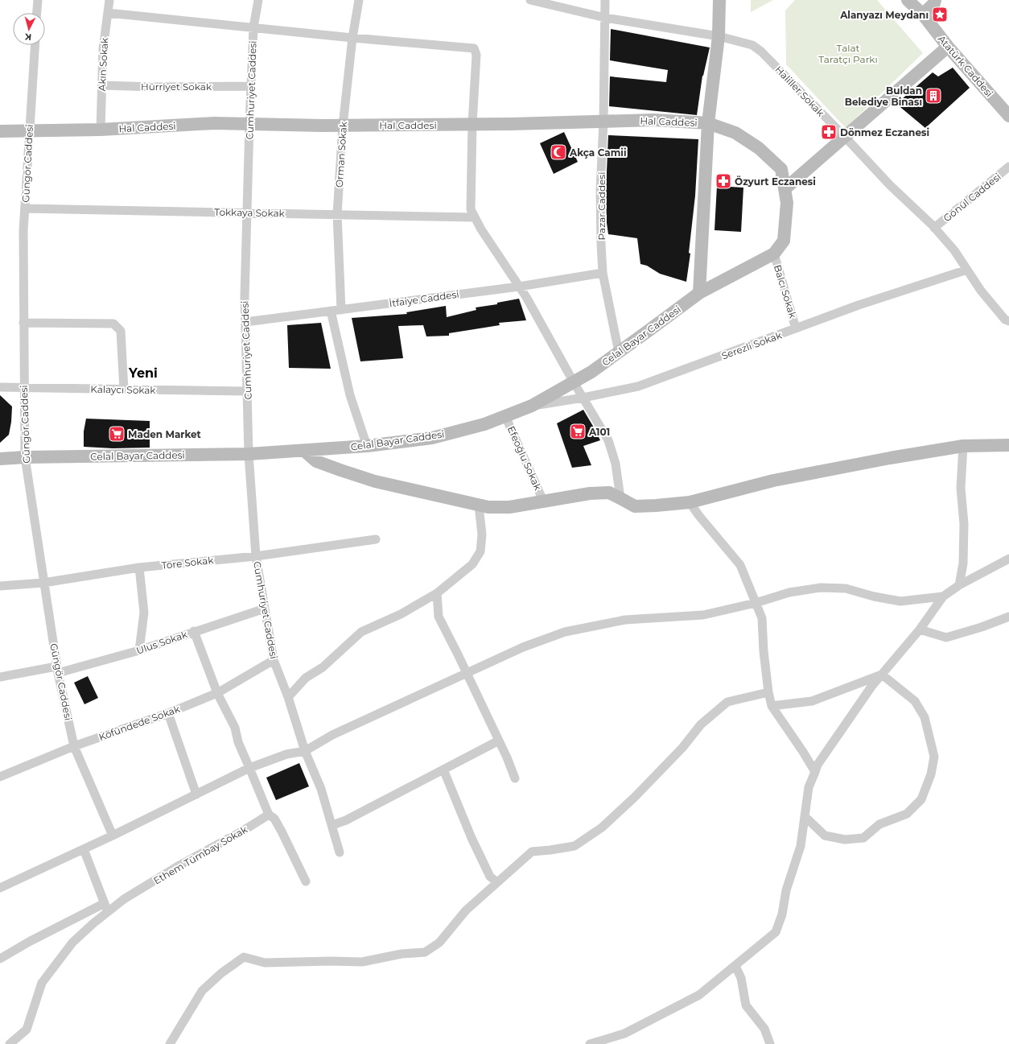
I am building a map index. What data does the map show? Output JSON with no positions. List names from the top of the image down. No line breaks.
{"streets":{"street":["Akın Sokak","Atatürk Caddesi","Hürriyet Sokak","Cumhuriyet Caddesi","Haliller Sokak","Hal Caddesi","Orman Sokak","Güngör Caddesi","Gönül Caddesi","Pazar Caddesi","Tokkaya Sokak","Balcı Sokak","İtfaiye Caddesi","Celal Bayar Caddesi","Serezli Sokak","Kalaycı Sokak","Efeoğlu Sokak","Töre Sokak","Ulus Sokak","Köfündede Sokak","Ethem Tümbay Sokak"]},"crossings":[["Akın Sokak","Hürriyet Sokak"],["Akın Sokak","Hal Caddesi"],["Hürriyet Sokak","Cumhuriyet Caddesi"],["Cumhuriyet Caddesi","Hal Caddesi"],["Cumhuriyet Caddesi","Tokkaya Sokak"],["Cumhuriyet Caddesi","İtfaiye Caddesi"],["Cumhuriyet Caddesi","Celal Bayar Caddesi"],["Cumhuriyet Caddesi","Kalaycı Sokak"],["Cumhuriyet Caddesi","Töre Sokak"],["Cumhuriyet Caddesi","Ulus Sokak"],["Cumhuriyet Caddesi","Köfündede Sokak"],["Haliller Sokak","Gönül Caddesi"],["Haliller Sokak","Pazar Caddesi"],["Haliller Sokak","Serezli Sokak"],["Hal Caddesi","Orman Sokak"],["Hal Caddesi","Güngör Caddesi"],["Hal Caddesi","Pazar Caddesi"],["Hal Caddesi","Celal Bayar Caddesi"],["Orman Sokak","Tokkaya Sokak"],["Orman Sokak","İtfaiye Caddesi"],["Güngör Caddesi","Tokkaya Sokak"],["Güngör Caddesi","Celal Bayar Caddesi"],["Güngör Caddesi","Kalaycı Sokak"],["Güngör Caddesi","Töre Sokak"],["Güngör Caddesi","Ulus Sokak"],["Güngör Caddesi","Köfündede Sokak"],["Pazar Caddesi","İtfaiye Caddesi"],["Pazar Caddesi","Celal Bayar Caddesi"],["Balcı Sokak","Celal Bayar Caddesi"],["Balcı Sokak","Serezli Sokak"],["Celal Bayar Caddesi","Serezli Sokak"],["Celal Bayar Caddesi","Efeoğlu Sokak"]],"districts":["Yeni"],"parks":["Talat Taratçı Parkı"],"places":{"place":["Alanyazı Meydanı"],"building":["Buldan Belediye Binası"],"pharmacy":["Dönmez Eczanesi","Özyurt Eczanesi"],"mosque":["Akça Camii"],"supermarket":["A101","Maden Market"]},"north":"bottom"}
